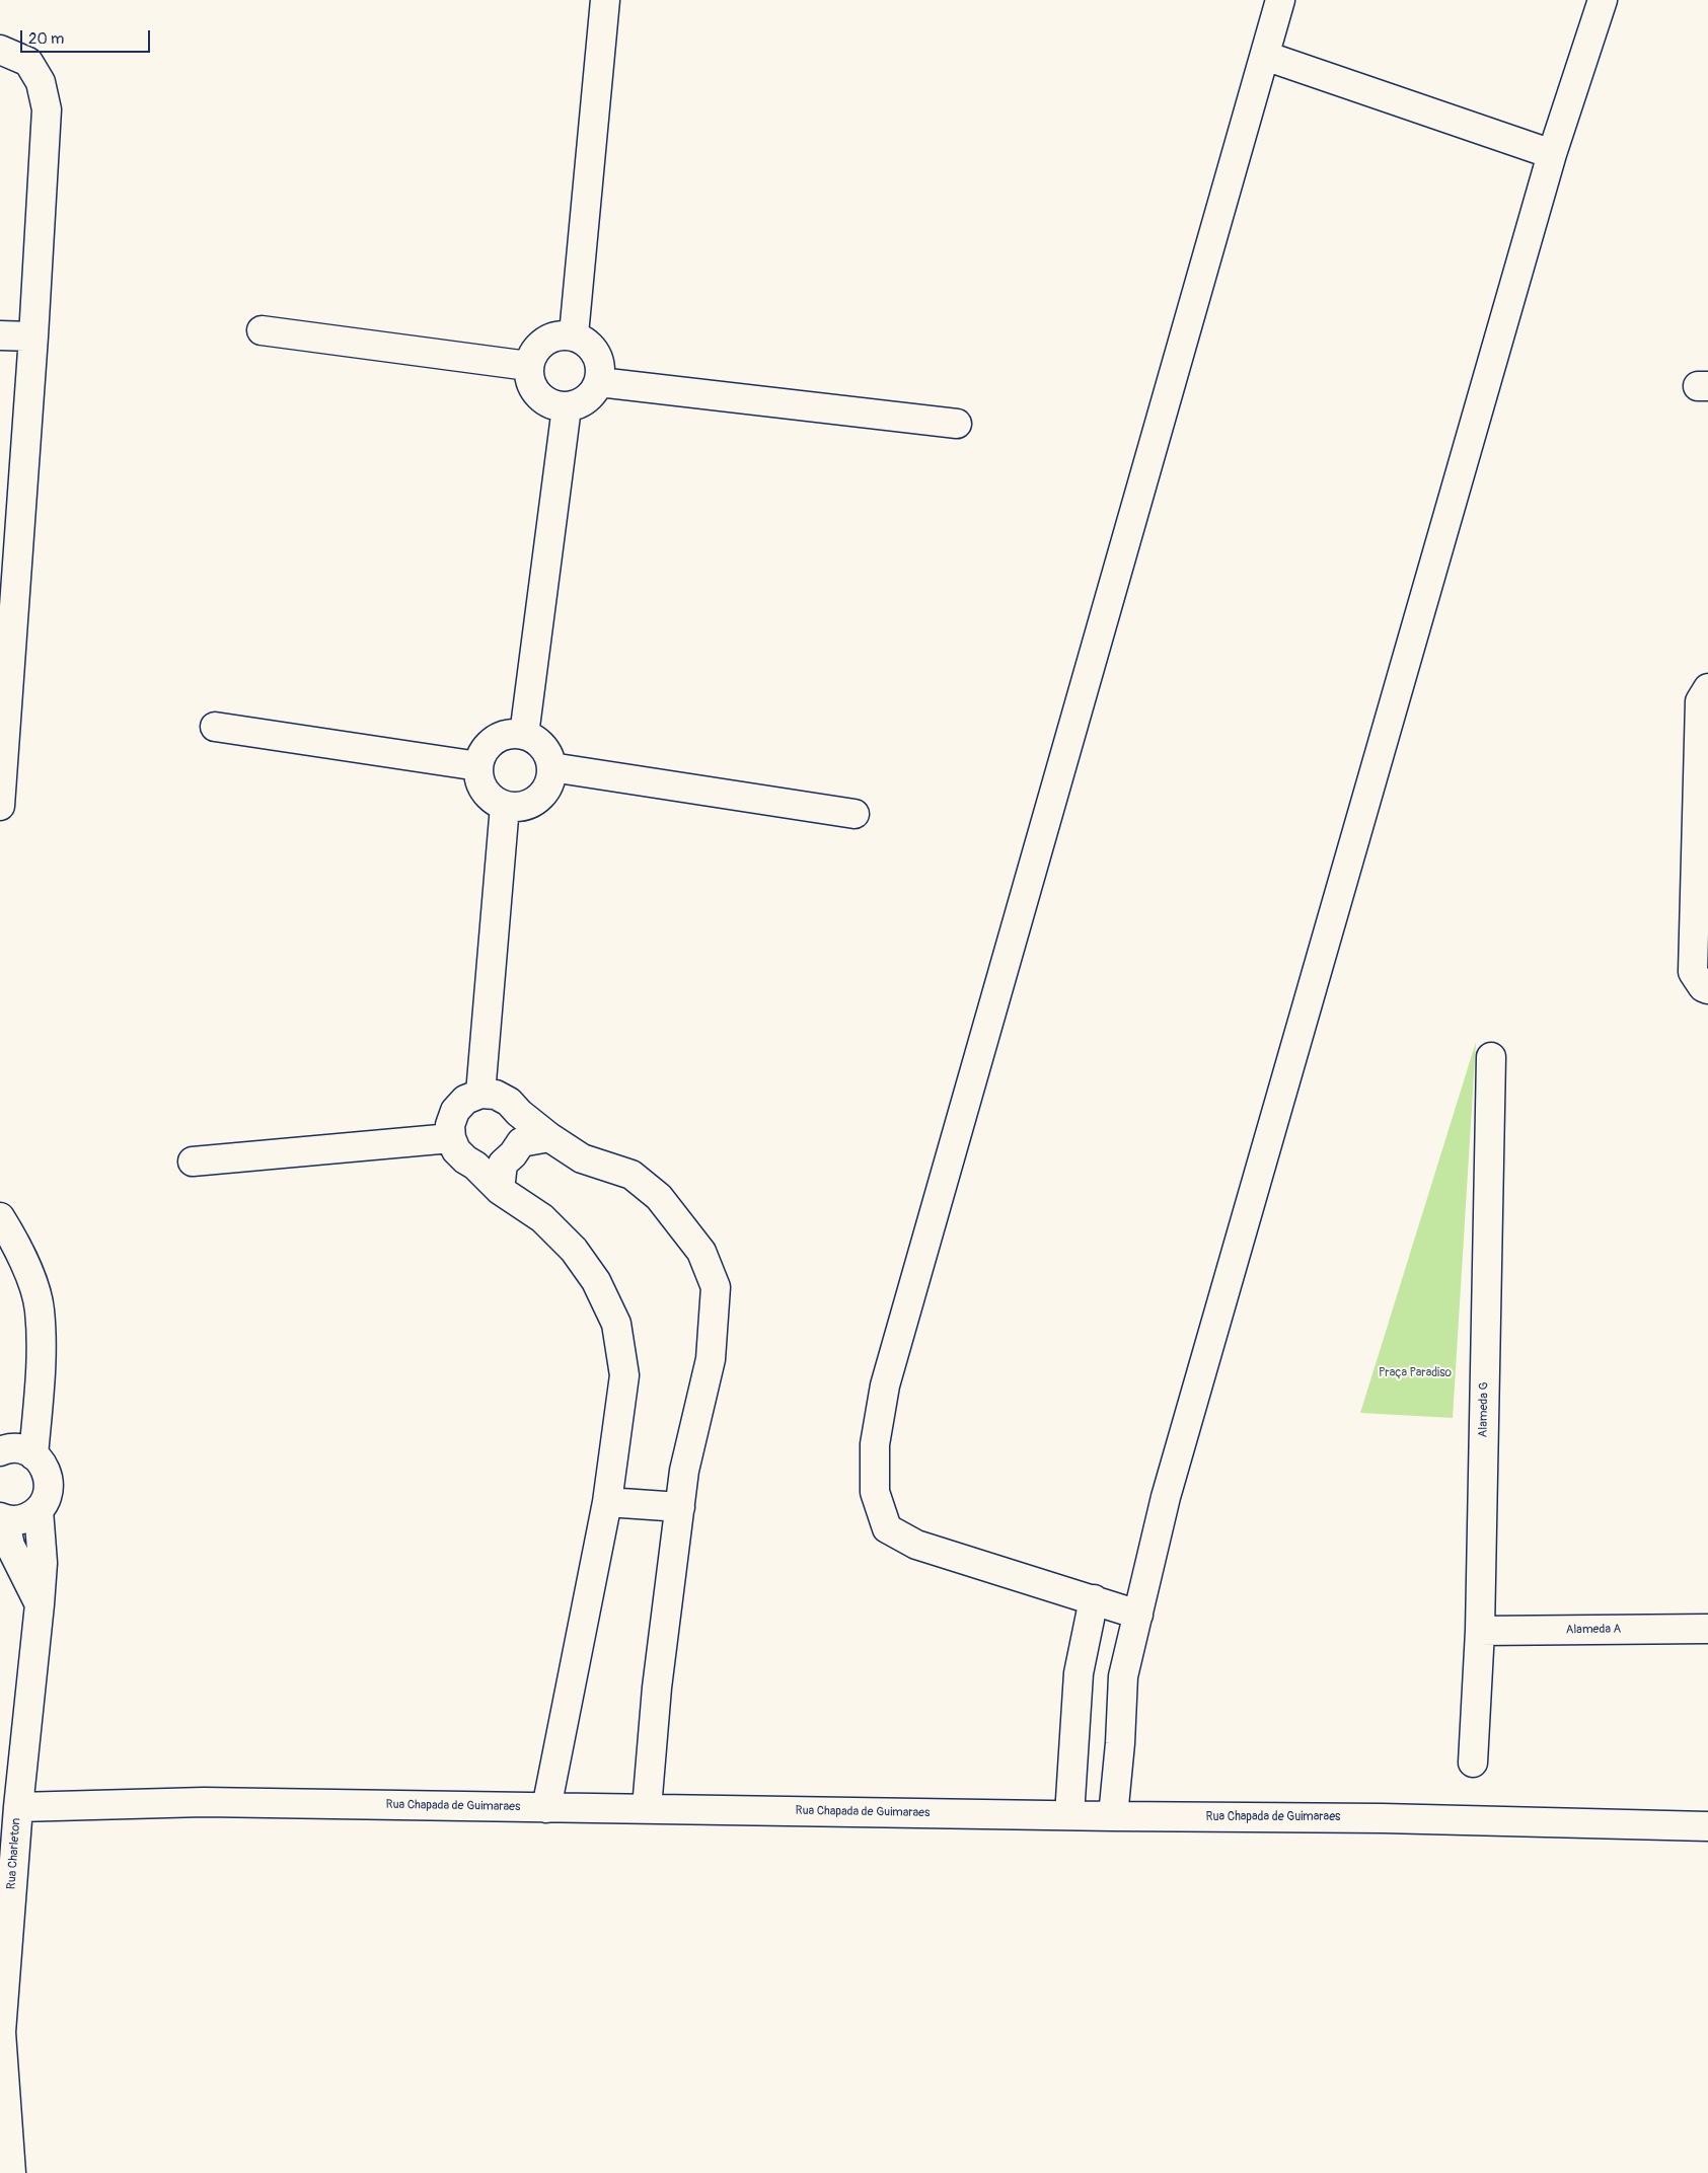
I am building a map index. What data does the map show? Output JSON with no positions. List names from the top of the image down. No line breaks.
{"streets":{"street":["Alameda G","Alameda A","Rua Chapada de Guimaraes","Rua Charleton"]},"crossings":[["Alameda G","Alameda A"],["Rua Chapada de Guimaraes","Rua Charleton"]],"parks":["Praça Paradiso"],"scale_bar":"20 m"}
